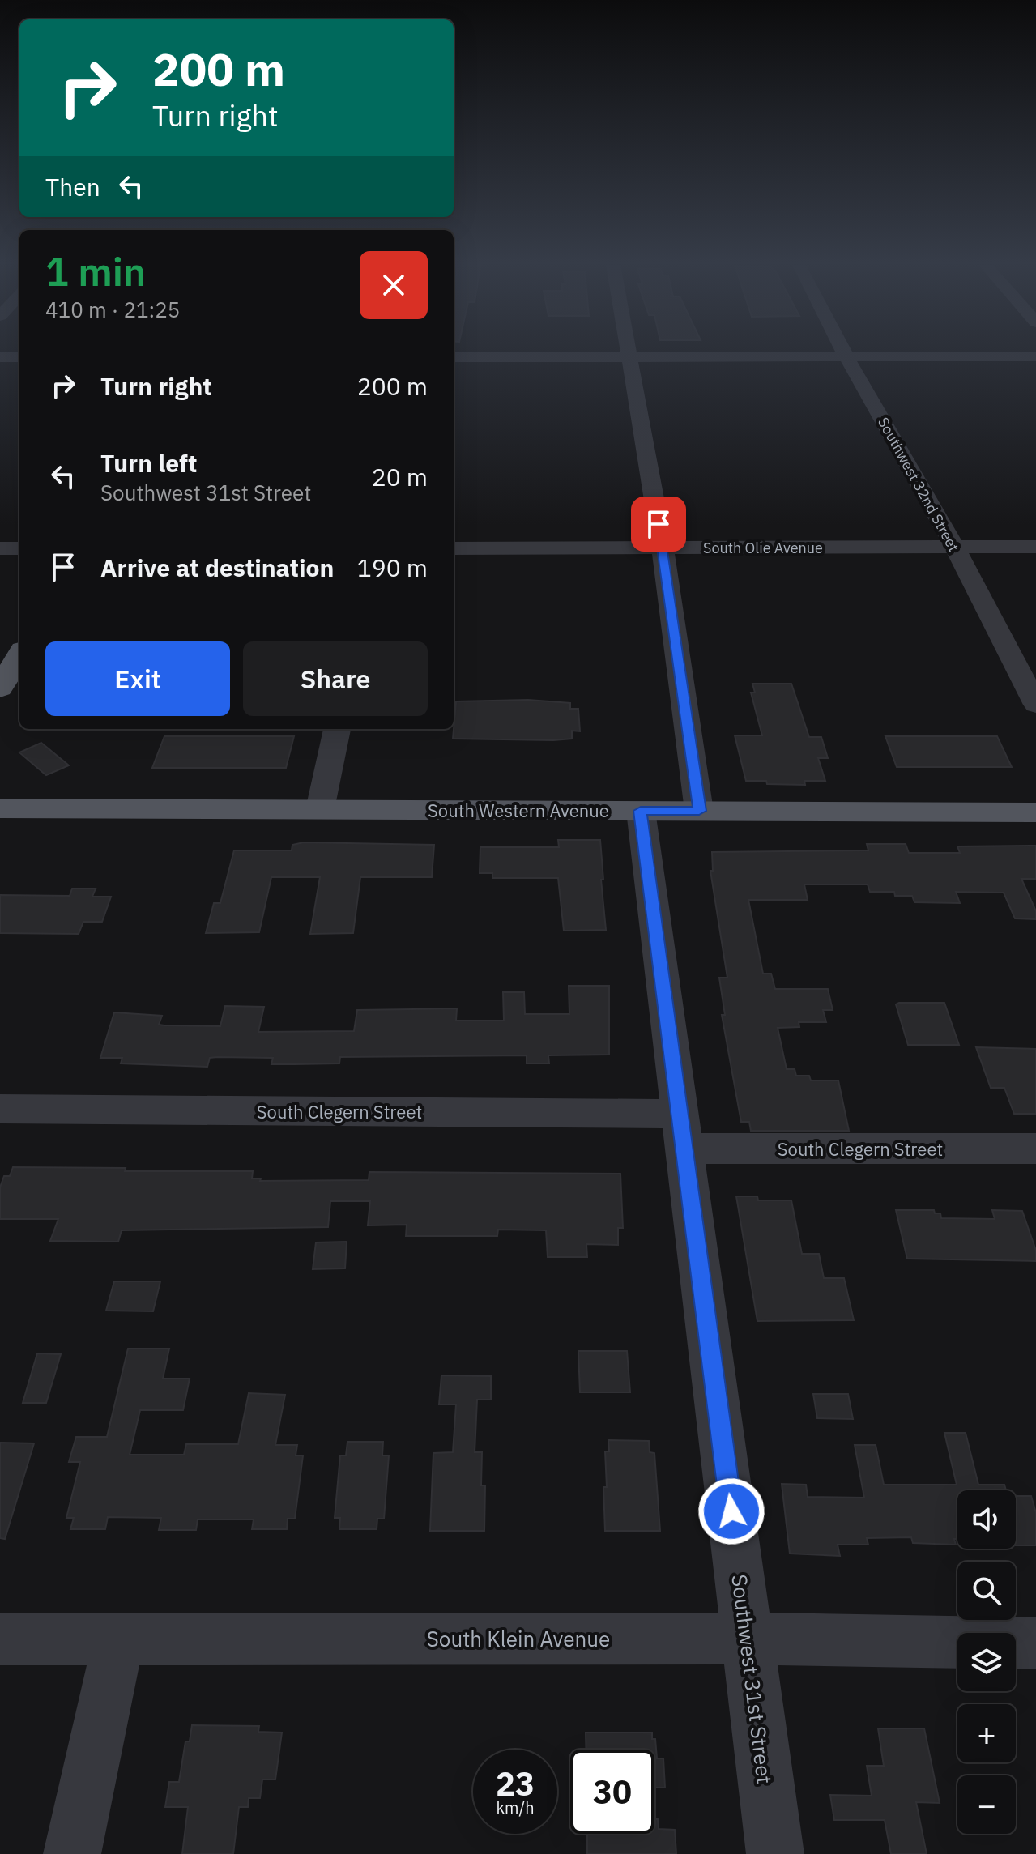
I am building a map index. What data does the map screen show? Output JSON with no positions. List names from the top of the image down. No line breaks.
{"streets":{"main road":["South Western Avenue"],"street":["Southwest 32nd Street","South Olie Avenue","South Clegern Street","South Klein Avenue","Southwest 31st Street"]},"crossings":[["Southwest 32nd Street","South Olie Avenue"],["South Western Avenue","Southwest 31st Street"],["South Clegern Street","Southwest 31st Street"],["South Klein Avenue","Southwest 31st Street"]],"page":{"turn":["200 m","Turn right"],"then":"Then","heading":["1 min","410 m · 21:25"],"list":[{"name":"Turn right","value":"200 m"},{"name":"Turn left","note":"Southwest 31st Street","value":"20 m"},{"name":"Arrive at destination","value":"190 m"}],"buttons":["Exit","Share"],"map_buttons":["+","−"],"speed":"23 km/h","limit":"30"}}
